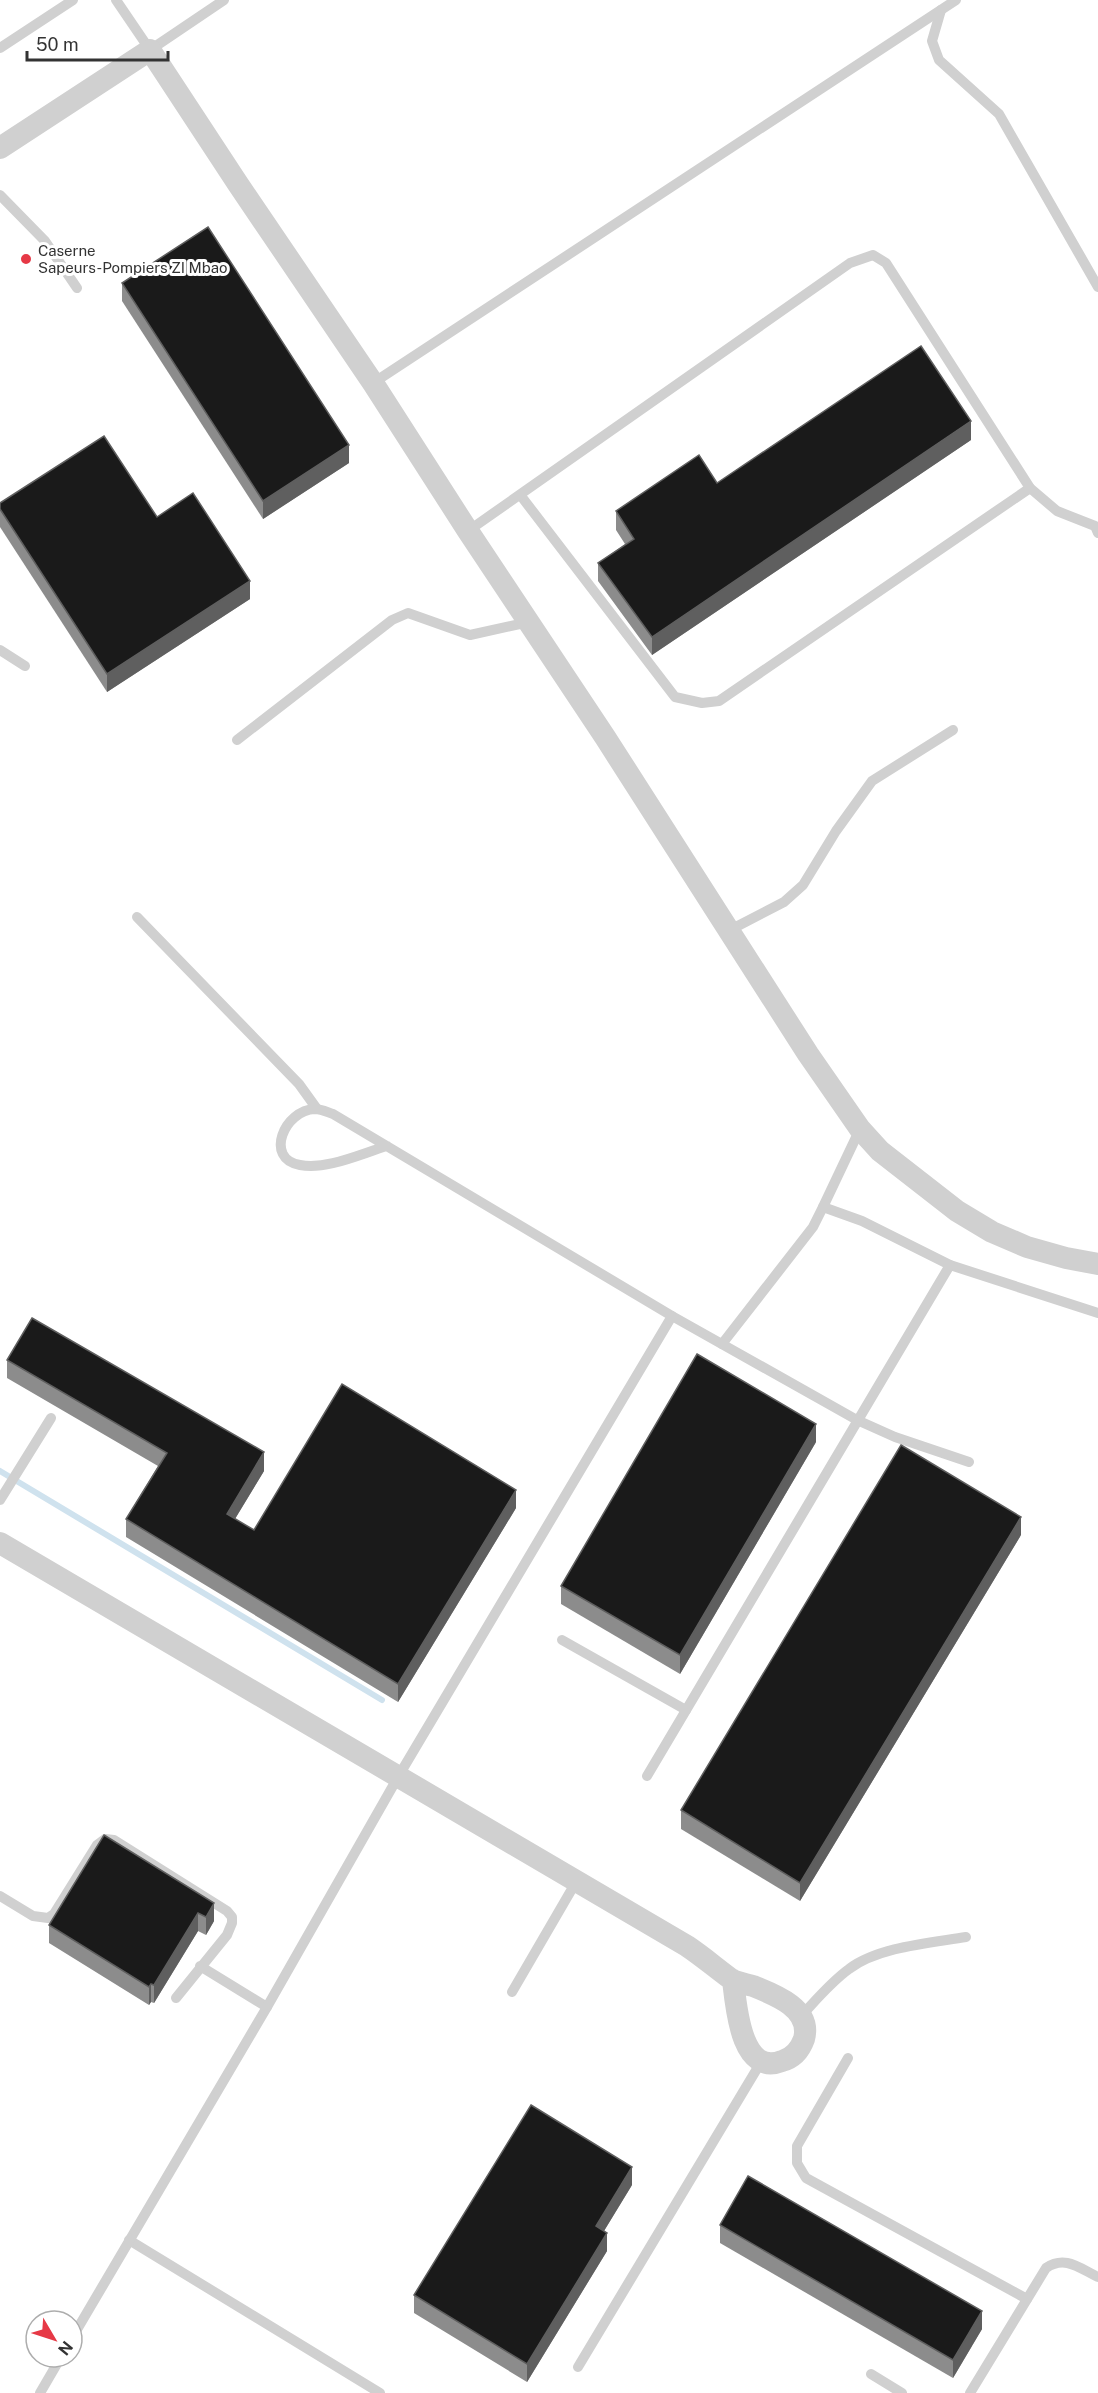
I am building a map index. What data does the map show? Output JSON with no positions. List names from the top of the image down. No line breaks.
{"places":["Caserne Sapeurs-Pompiers ZI Mbao"],"scale_bar":"50 m","north":"bottom right"}
